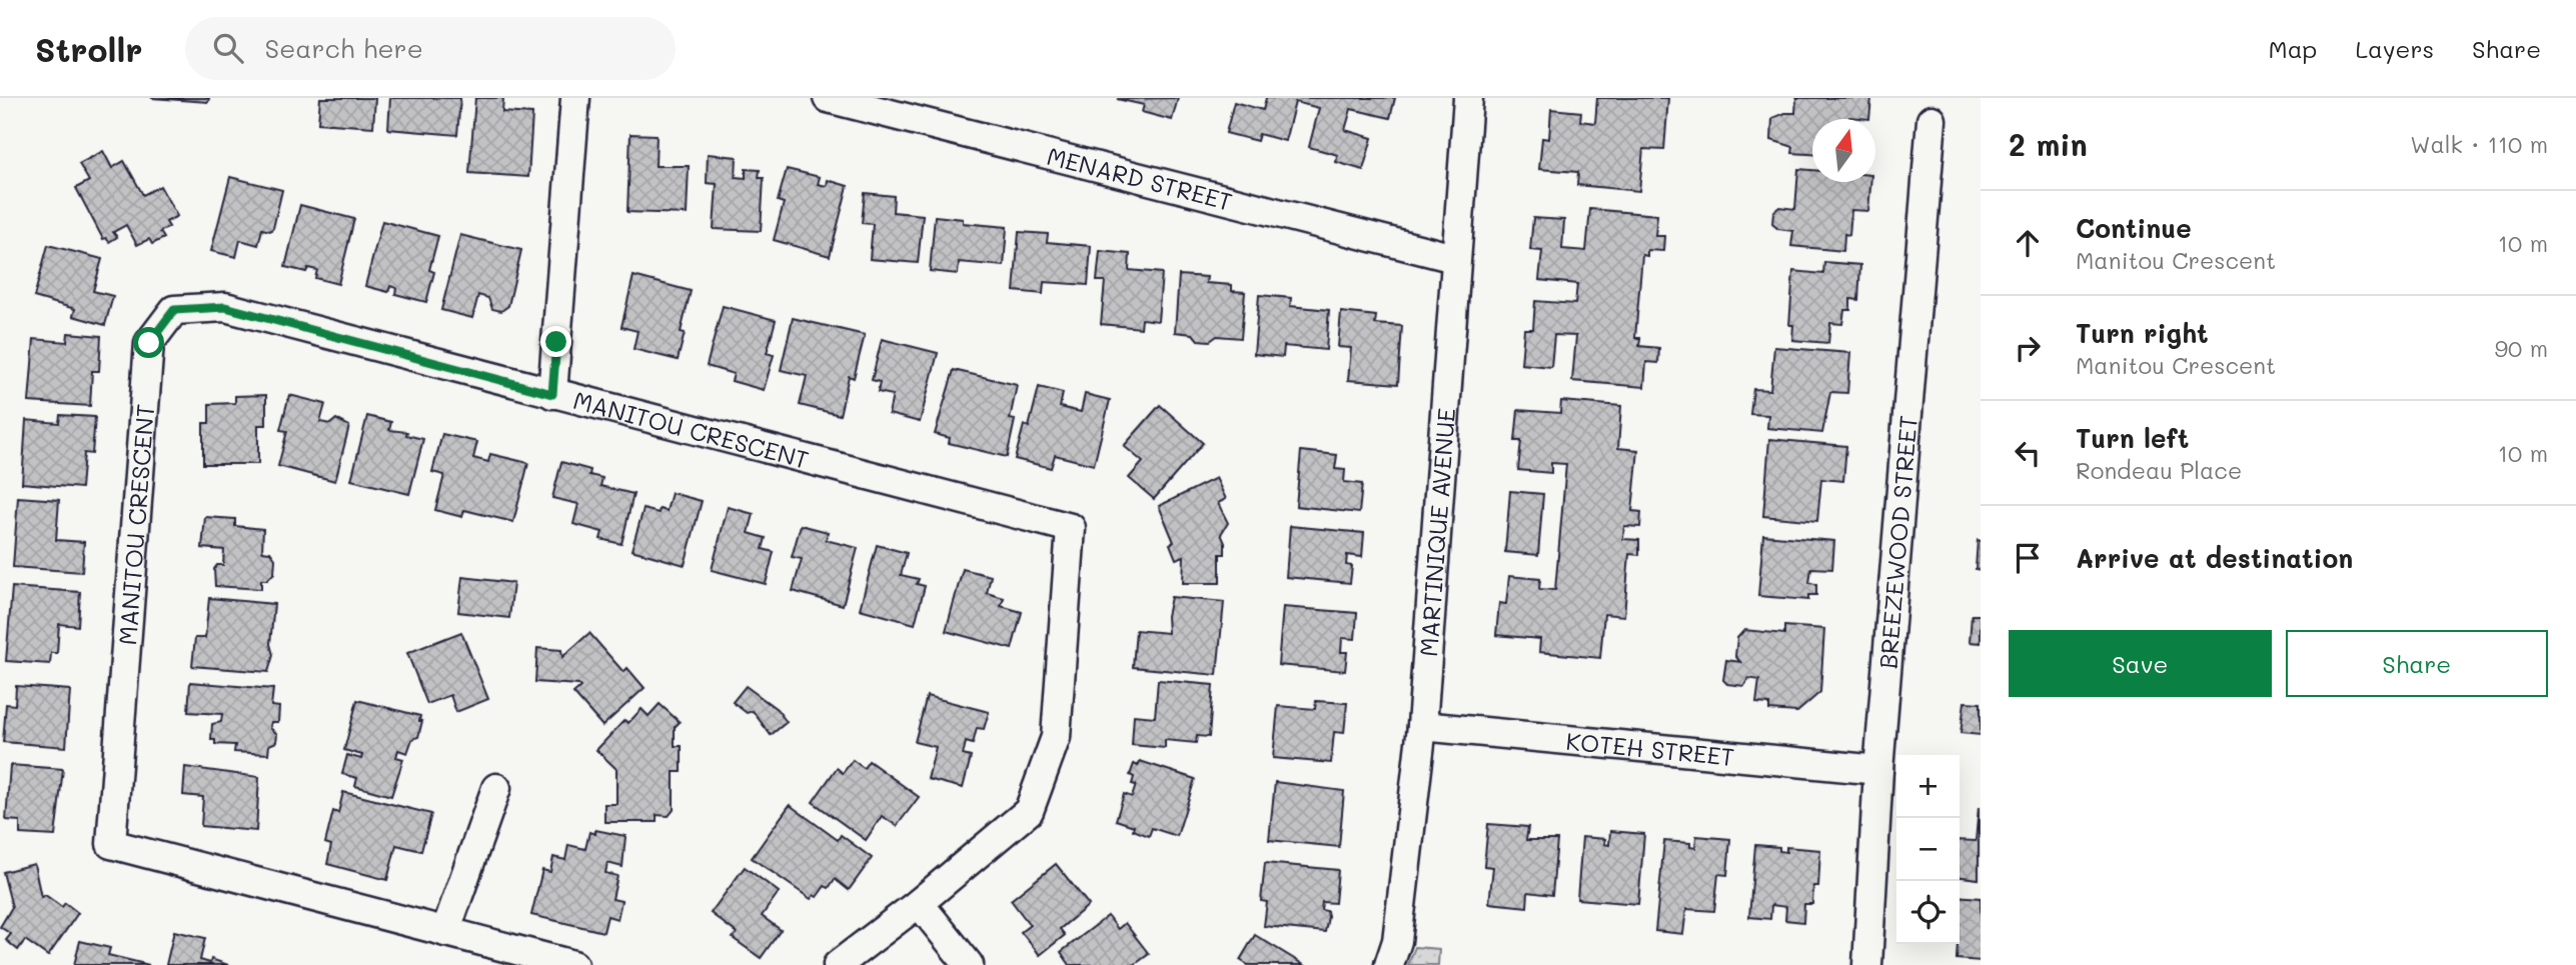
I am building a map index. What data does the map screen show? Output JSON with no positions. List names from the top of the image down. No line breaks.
{"streets":{"street":["MENARD STREET","MANITOU CRESCENT","MARTINIQUE AVENUE","BREEZEWOOD STREET","KOTEH STREET"]},"crossings":[["MENARD STREET","MARTINIQUE AVENUE"],["MARTINIQUE AVENUE","KOTEH STREET"],["BREEZEWOOD STREET","KOTEH STREET"]],"north":"top","page":{"header":"Strollr","search":"Search here","nav":["Map","Layers","Share"],"heading":["2 min","Walk · 110 m"],"list":[["Continue","Manitou Crescent","10 m"],["Turn right","Manitou Crescent","90 m"],["Turn left","Rondeau Place","10 m"],"Arrive at destination"],"buttons":["Save","Share"],"map_buttons":["+","−"]}}
